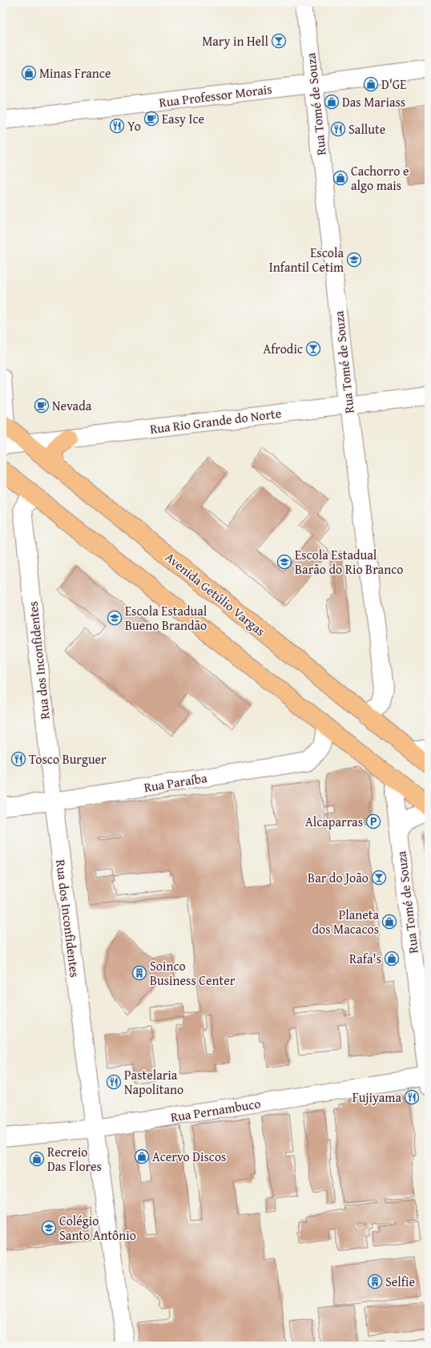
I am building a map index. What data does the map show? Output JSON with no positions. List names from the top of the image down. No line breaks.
{"streets":{"main road":["Avenida Getúlio Vargas"],"street":["Rua Professor Morais","Rua Tomé de Souza","Rua Rio Grande do Norte","Rua dos Inconfidentes","Rua Paraíba","Rua Pernambuco"]},"crossings":[["Rua Professor Morais","Rua Tomé de Souza"],["Rua Tomé de Souza","Rua Rio Grande do Norte"],["Rua Tomé de Souza","Avenida Getúlio Vargas"],["Rua Tomé de Souza","Rua Pernambuco"],["Rua Rio Grande do Norte","Avenida Getúlio Vargas"],["Rua dos Inconfidentes","Rua Paraíba"],["Rua dos Inconfidentes","Rua Pernambuco"]],"places":{"bar":["Mary in Hell","Afrodic","Bar do João"],"shop":["Minas France","D'GE","Das Mariass","Cachorro e algo mais","Planeta dos Macacos","Rafa's","Acervo Discos","Recreio Das Flores"],"cafe":["Easy Ice","Nevada"],"restaurant":["Yo","Sallute","Tosco Burguer","Pastelaria Napolitano","Fujiyama"],"school or university":["Escola Infantil Cetim","Escola Estadual Barão do Rio Branco","Escola Estadual Bueno Brandão","Colégio Santo Antônio"],"parking":["Alcaparras"],"building":["Soinco Business Center","Selfie"]}}
